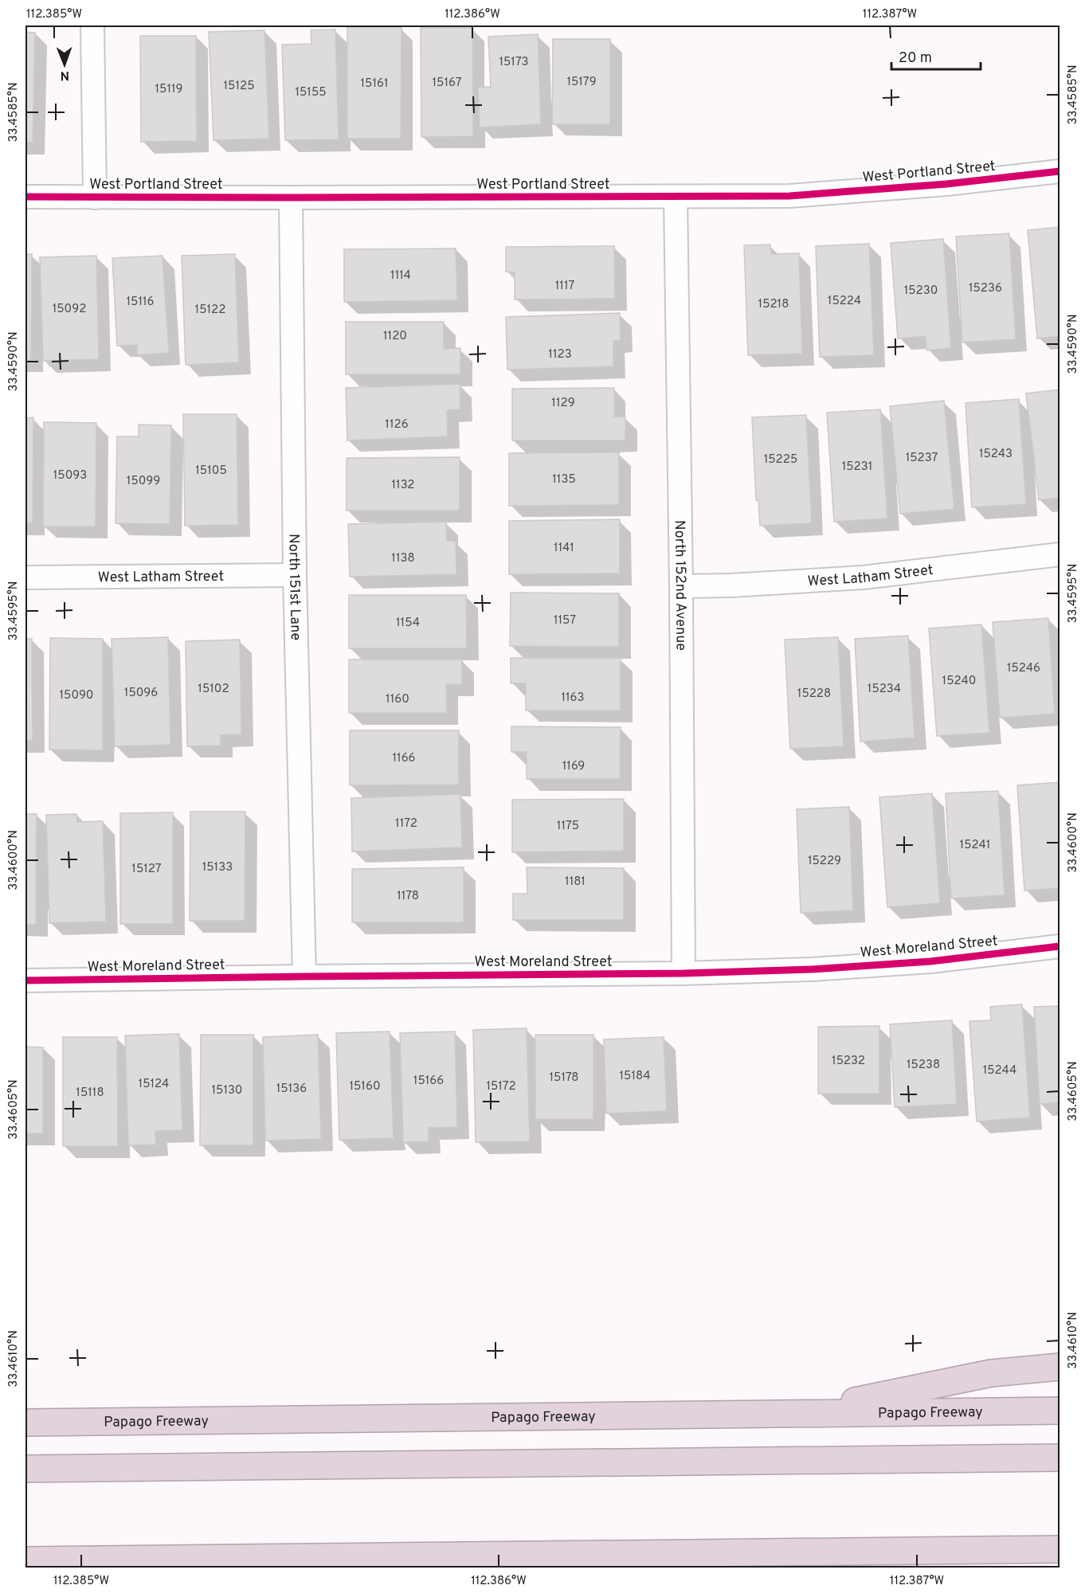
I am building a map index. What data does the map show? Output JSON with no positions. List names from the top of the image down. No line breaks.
{"streets":{"highway":["Papago Freeway"],"street":["West Portland Street","West Latham Street","North 152nd Avenue","North 151st Lane","West Moreland Street"]},"crossings":[["West Portland Street","North 152nd Avenue"],["West Portland Street","North 151st Lane"],["West Latham Street","North 152nd Avenue"],["West Latham Street","North 151st Lane"],["North 152nd Avenue","West Moreland Street"],["North 151st Lane","West Moreland Street"]],"house_numbers":["15173","15179","15167","15161","15125","15119","15155","1114","1117","15236","15230","15224","15116","15218","15092","15122","1120","1123","1129","1126","15243","15237","15225","15231","15105","15093","1135","15099","1132","1141","1138","1157","1154","15246","15240","15102","15234","15096","15228","15090","1163","1160","1166","1169","1172","1175","15241","15229","15133","15127","1181","1178","15232","15238","15244","15184","15178","15166","15124","15160","15172","15136","15130","15118"],"scale_bar":"20 m","north":"bottom","coordinates":["112.385°W","112.386°W","112.387°W","33.4585°N","33.4590°N","33.4595°N","33.4600°N","33.4605°N","33.4610°N"]}
